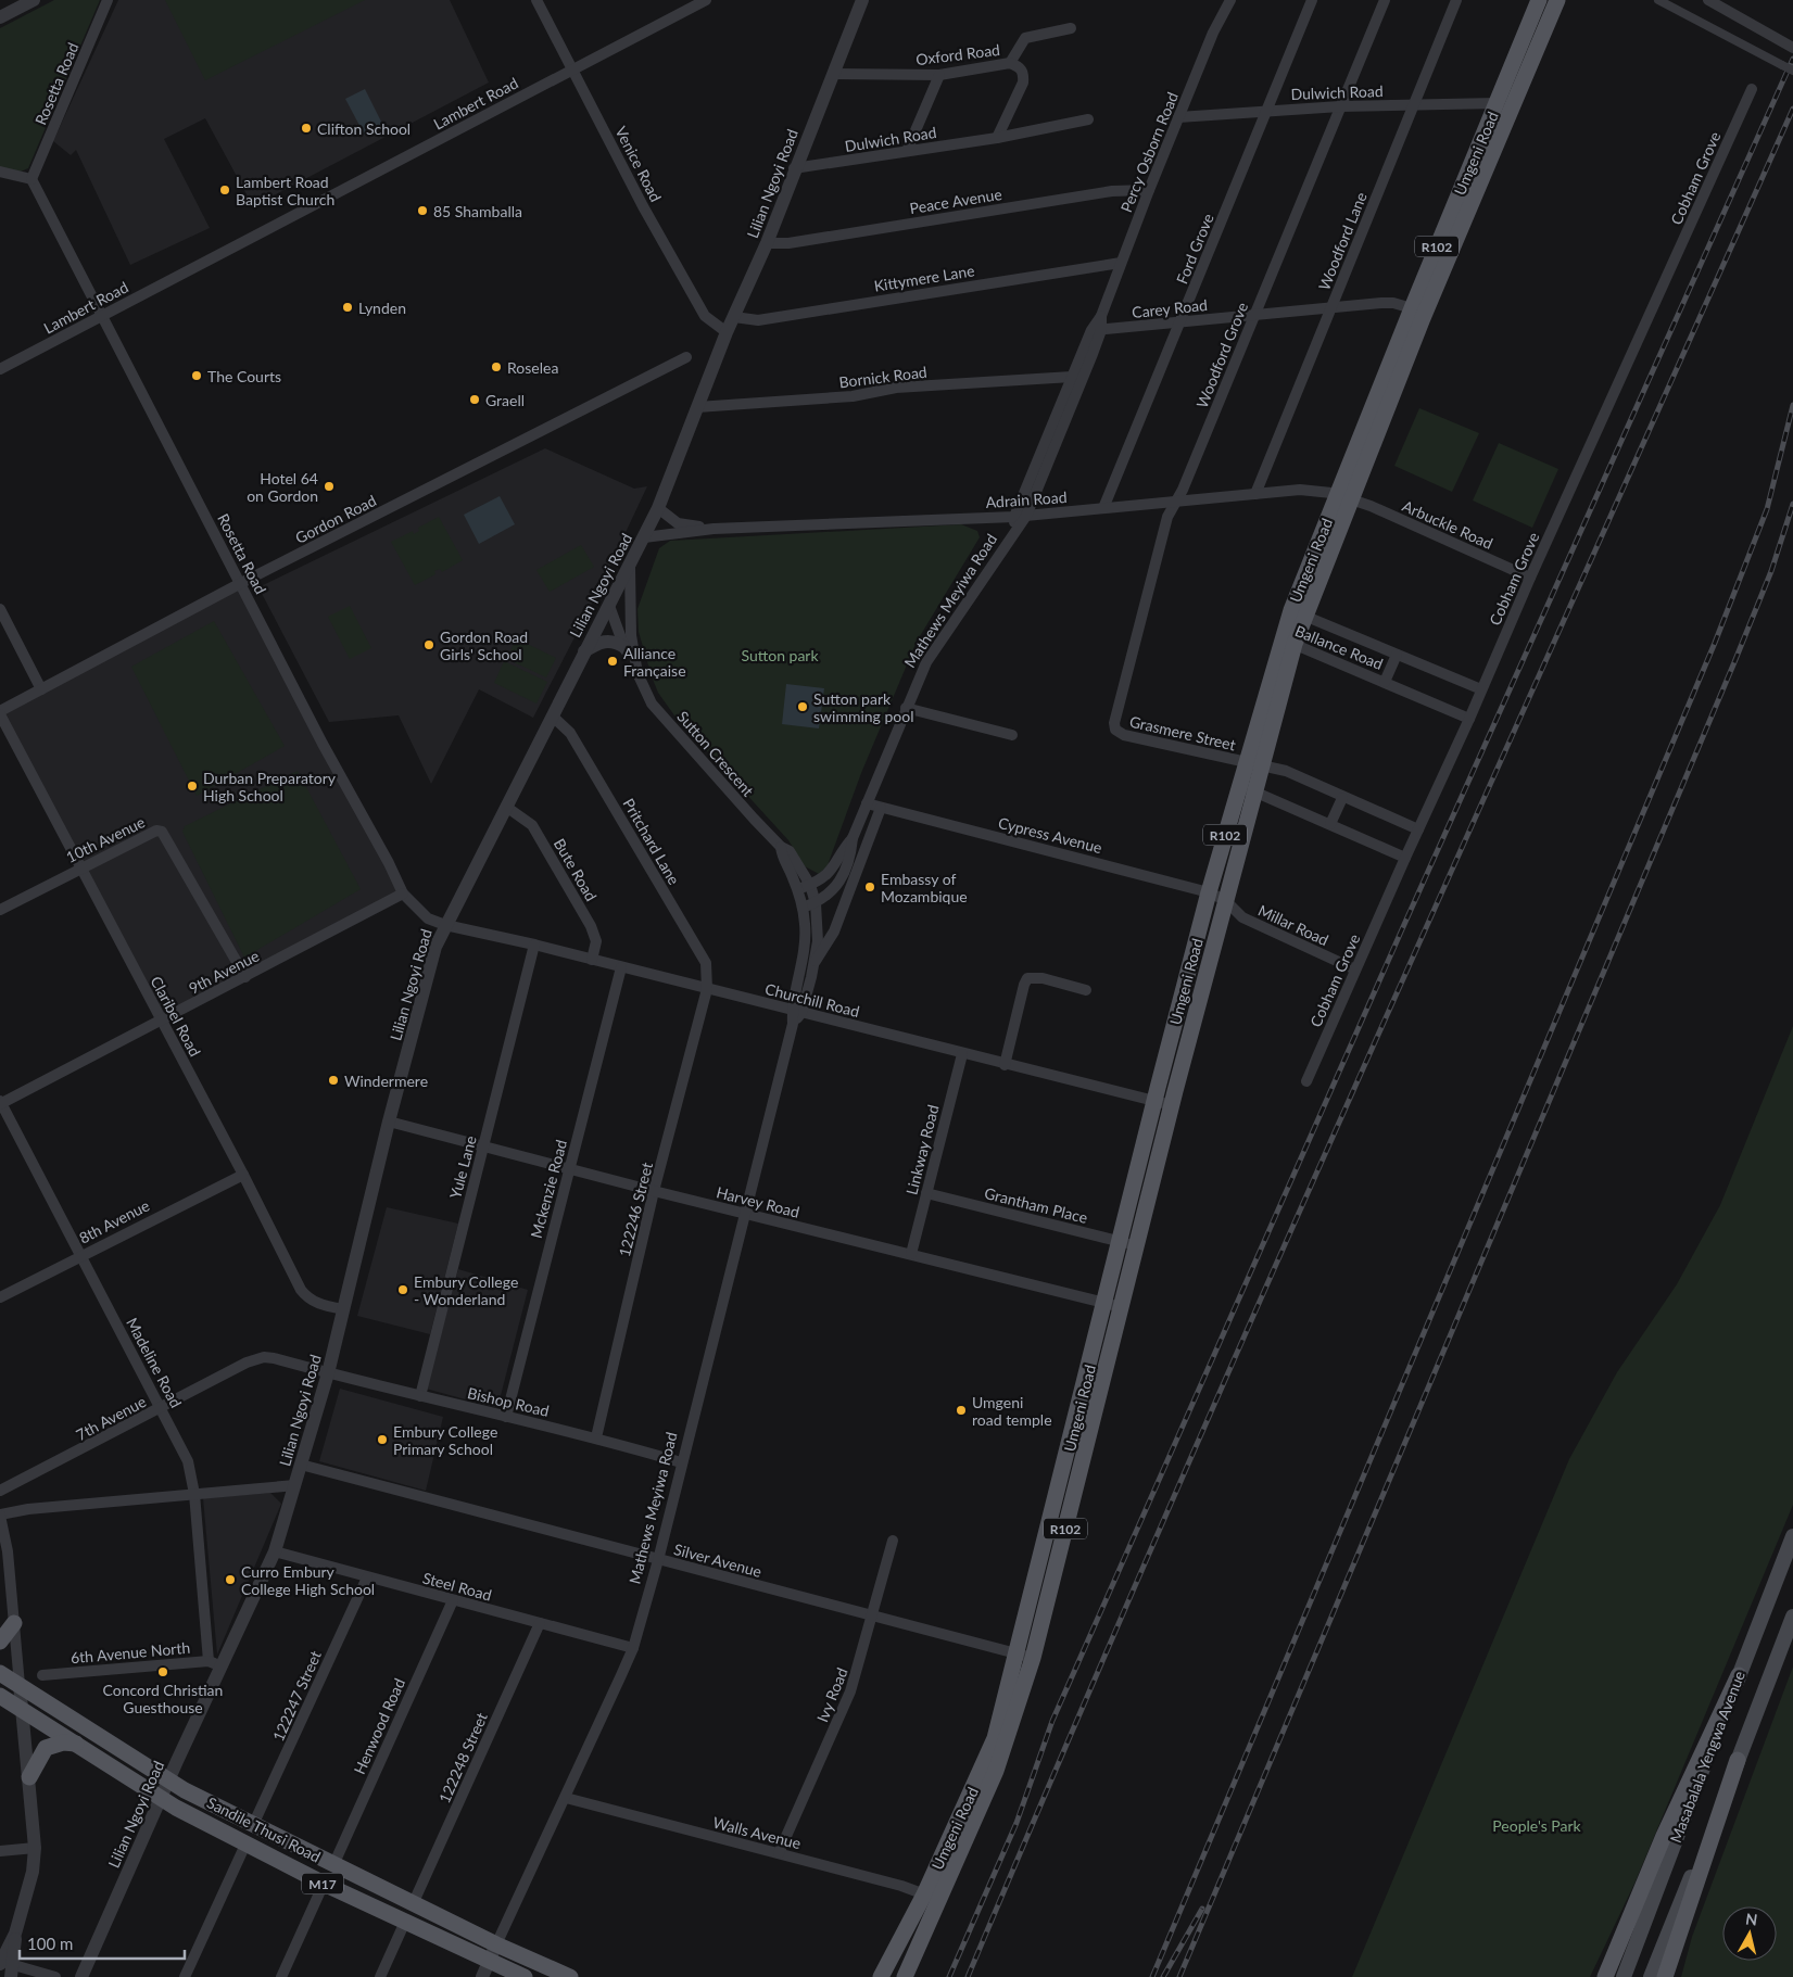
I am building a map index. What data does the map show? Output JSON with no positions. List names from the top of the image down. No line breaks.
{"streets":{"main road":["Umgeni Road","R102","Masabalala Yengwa Avenue","Sandile Thusi Road","M17"],"street":["Oxford Road","Rosetta Road","Dulwich Road","Lambert Road","Percy Osborn Road","Venice Road","Cobham Grove","Lilian Ngoyi Road","Peace Avenue","Woodford Lane","Ford Grove","Kittymere Lane","Carey Road","Woodford Grove","Bornick Road","Adrain Road","Gordon Road","Arbuckle Road","Mathews Meyiwa Road","Ballance Road","Grasmere Street","Sutton Crescent","Cypress Avenue","10th Avenue","Pritchard Lane","Bute Road","Millar Road","9th Avenue","Churchill Road","Claribel Road","Linkway Road","Yule Lane","Mckenzie Road","Harvey Road","Grantham Place","122246 Street","8th Avenue","Madeline Road","Bishop Road","7th Avenue","Silver Avenue","Steel Road","6th Avenue North","Ivy Road","122247 Street","Henwood Road","122248 Street","Walls Avenue"]},"crossings":[["Oxford Road","Lilian Ngoyi Road"],["Rosetta Road","Lambert Road"],["Rosetta Road","Lilian Ngoyi Road"],["Rosetta Road","Gordon Road"],["Rosetta Road","9th Avenue"],["Rosetta Road","Churchill Road"],["Dulwich Road","Percy Osborn Road"],["Dulwich Road","Umgeni Road"],["Dulwich Road","Lilian Ngoyi Road"],["Dulwich Road","Woodford Lane"],["Dulwich Road","Ford Grove"],["Dulwich Road","Woodford Grove"],["Lambert Road","Venice Road"],["Percy Osborn Road","Peace Avenue"],["Percy Osborn Road","Kittymere Lane"],["Percy Osborn Road","Carey Road"],["Percy Osborn Road","Bornick Road"],["Percy Osborn Road","Adrain Road"],["Percy Osborn Road","Mathews Meyiwa Road"],["Umgeni Road","Carey Road"],["Umgeni Road","Adrain Road"],["Umgeni Road","Arbuckle Road"],["Umgeni Road","Ballance Road"],["Umgeni Road","Grasmere Street"],["Umgeni Road","Cypress Avenue"],["Umgeni Road","Millar Road"],["Umgeni Road","Churchill Road"],["Umgeni Road","Harvey Road"],["Umgeni Road","Grantham Place"],["Umgeni Road","Silver Avenue"],["Umgeni Road","Walls Avenue"],["Venice Road","Lilian Ngoyi Road"],["Cobham Grove","Arbuckle Road"],["Cobham Grove","Ballance Road"],["Cobham Grove","Grasmere Street"],["Cobham Grove","Millar Road"],["Lilian Ngoyi Road","Peace Avenue"],["Lilian Ngoyi Road","Kittymere Lane"],["Lilian Ngoyi Road","Bornick Road"],["Lilian Ngoyi Road","Adrain Road"],["Lilian Ngoyi Road","Sutton Crescent"],["Lilian Ngoyi Road","Pritchard Lane"],["Lilian Ngoyi Road","Bute Road"],["Lilian Ngoyi Road","Churchill Road"],["Lilian Ngoyi Road","Claribel Road"],["Lilian Ngoyi Road","Harvey Road"],["Lilian Ngoyi Road","Madeline Road"],["Lilian Ngoyi Road","Bishop Road"],["Lilian Ngoyi Road","7th Avenue"],["Lilian Ngoyi Road","Silver Avenue"],["Lilian Ngoyi Road","Steel Road"],["Lilian Ngoyi Road","6th Avenue North"],["Lilian Ngoyi Road","Sandile Thusi Road"],["Woodford Lane","Carey Road"],["Woodford Lane","Adrain Road"],["Ford Grove","Carey Road"],["Ford Grove","Adrain Road"],["Carey Road","Woodford Grove"],["Woodford Grove","Adrain Road"],["Woodford Grove","Grasmere Street"],["Adrain Road","Arbuckle Road"],["Adrain Road","Mathews Meyiwa Road"],["Gordon Road","Claribel Road"],["Mathews Meyiwa Road","Sutton Crescent"],["Mathews Meyiwa Road","Cypress Avenue"],["Mathews Meyiwa Road","Churchill Road"],["Mathews Meyiwa Road","Harvey Road"],["Mathews Meyiwa Road","Bishop Road"],["Mathews Meyiwa Road","Silver Avenue"],["Mathews Meyiwa Road","Steel Road"],["Mathews Meyiwa Road","Sandile Thusi Road"],["Mathews Meyiwa Road","Walls Avenue"],["Cypress Avenue","Millar Road"],["10th Avenue","9th Avenue"],["10th Avenue","Claribel Road"],["Pritchard Lane","Churchill Road"],["Pritchard Lane","122246 Street"],["Bute Road","Churchill Road"],["9th Avenue","Claribel Road"],["9th Avenue","Madeline Road"],["Churchill Road","Linkway Road"],["Churchill Road","Yule Lane"],["Churchill Road","Mckenzie Road"],["Churchill Road","122246 Street"],["Claribel Road","8th Avenue"],["Linkway Road","Harvey Road"],["Linkway Road","Grantham Place"],["Yule Lane","Harvey Road"],["Yule Lane","Bishop Road"],["Mckenzie Road","Harvey Road"],["Mckenzie Road","Bishop Road"],["Harvey Road","122246 Street"],["122246 Street","Bishop Road"],["8th Avenue","Madeline Road"],["Madeline Road","7th Avenue"],["Madeline Road","6th Avenue North"],["Bishop Road","7th Avenue"],["Silver Avenue","Ivy Road"],["Steel Road","122247 Street"],["Steel Road","Henwood Road"],["Steel Road","122248 Street"],["Ivy Road","Walls Avenue"],["122247 Street","Sandile Thusi Road"],["Henwood Road","Sandile Thusi Road"],["122248 Street","Sandile Thusi Road"]],"parks":["Sutton park","People's Park"],"places":["Clifton School","Lambert Road Baptist Church","85 Shamballa","Lynden","Roselea","The Courts","Graell","Hotel 64 on Gordon","Gordon Road Girls' School","Alliance Française","Sutton park swimming pool","Durban Preparatory High School","Embassy of Mozambique","Windermere","Embury College - Wonderland","Umgeni road temple","Embury College Primary School","Curro Embury College High School","Concord Christian Guesthouse"],"scale_bar":"100 m","north":"top"}
